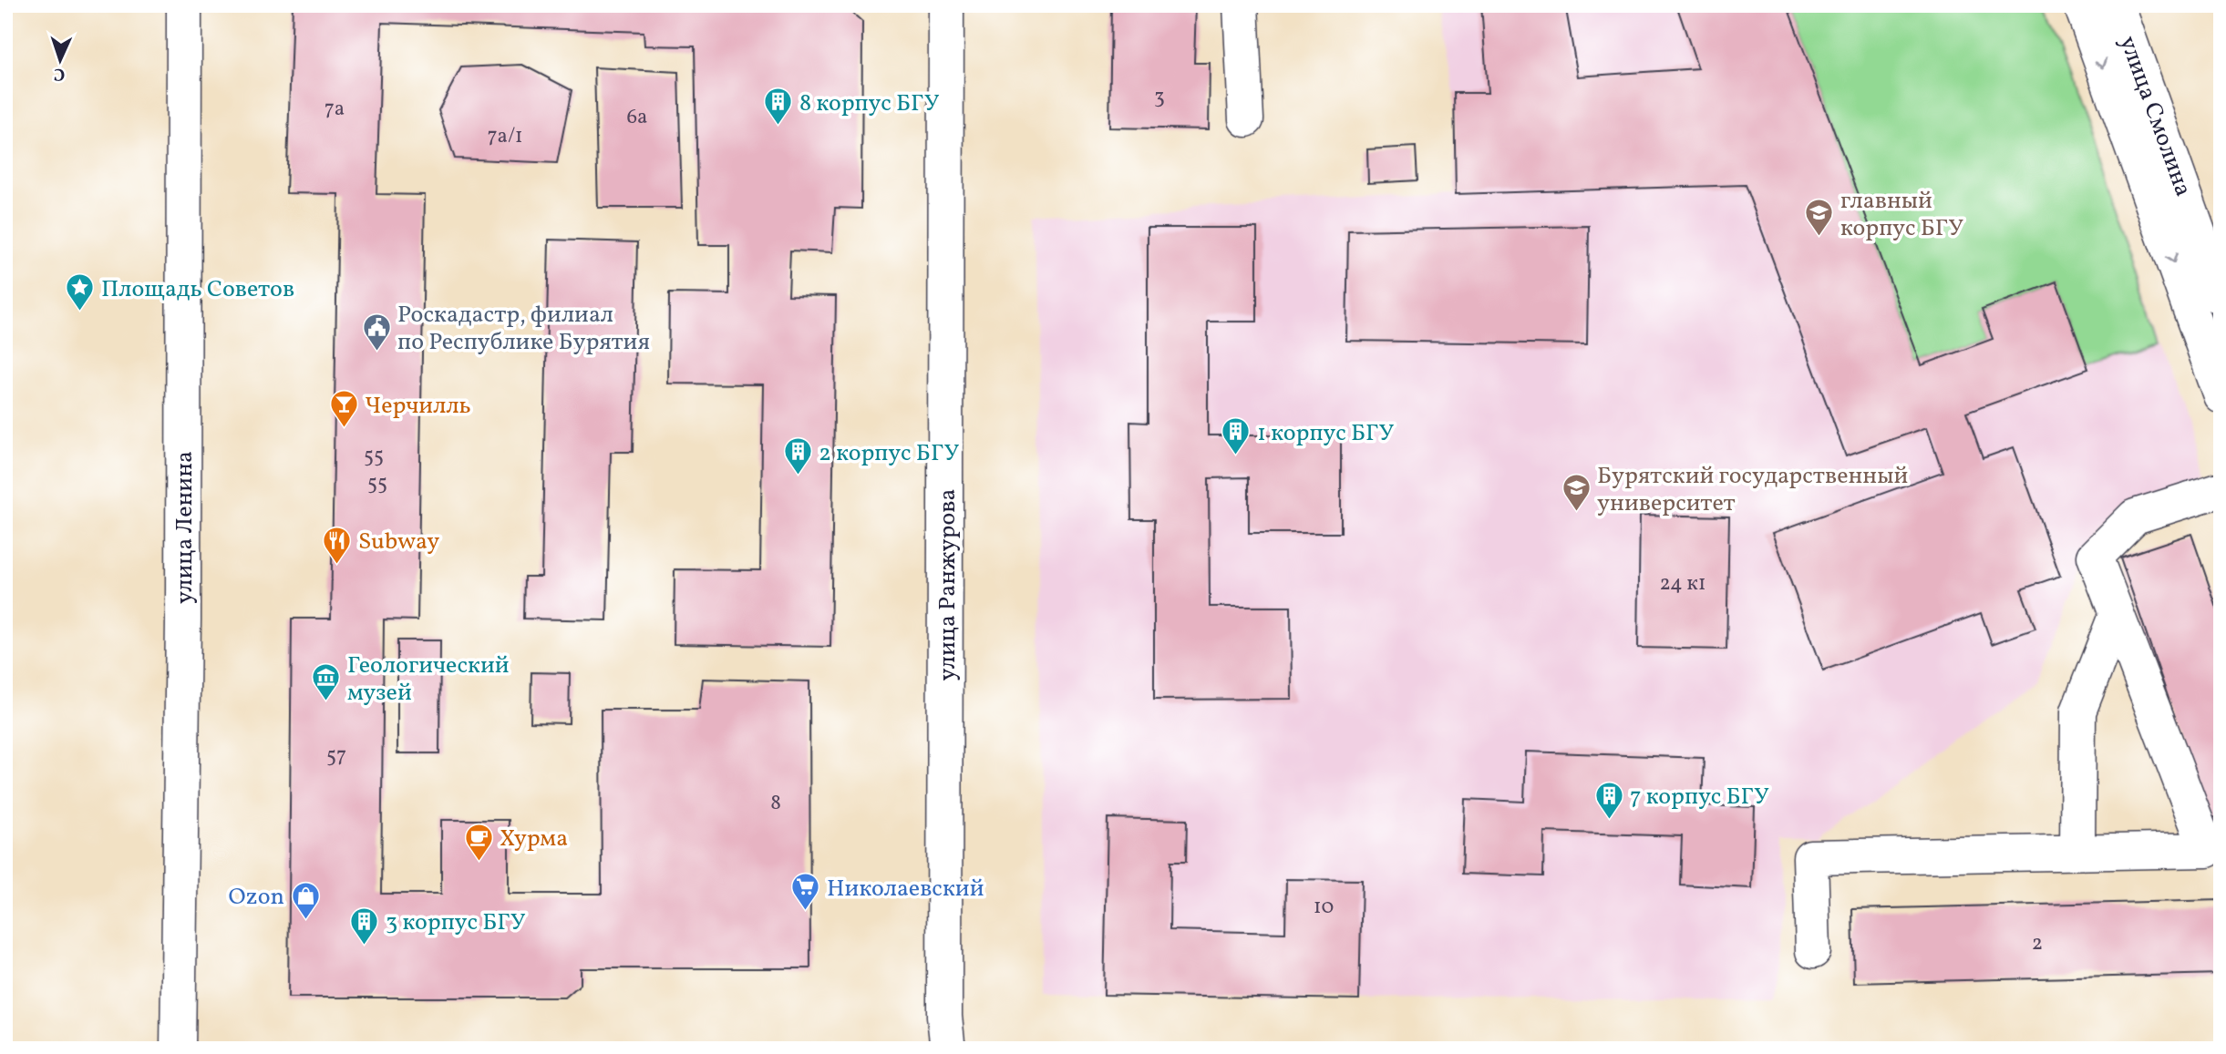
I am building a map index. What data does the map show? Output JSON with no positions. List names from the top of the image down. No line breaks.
{"streets":{"street":["улица Смолина","улица Ленина","улица Ранжурова"]},"places":{"building":["8 корпус БГУ","1 корпус БГУ","2 корпус БГУ","7 корпус БГУ","3 корпус БГУ"],"school or university":["главный корпус БГУ","Бурятский государственный университет"],"place":["Площадь Советов"],"public building":["Роскадастр, филиал по Республике Бурятия"],"bar":["Черчилль"],"restaurant":["Subway"],"museum":["Геологический музей"],"cafe":["Хурма"],"supermarket":["Николаевский"],"shop":["Ozon"]},"house_numbers":["3","7а","6а","7а/1","55","55","24 к1","57","8","10","2"],"north":"bottom"}
